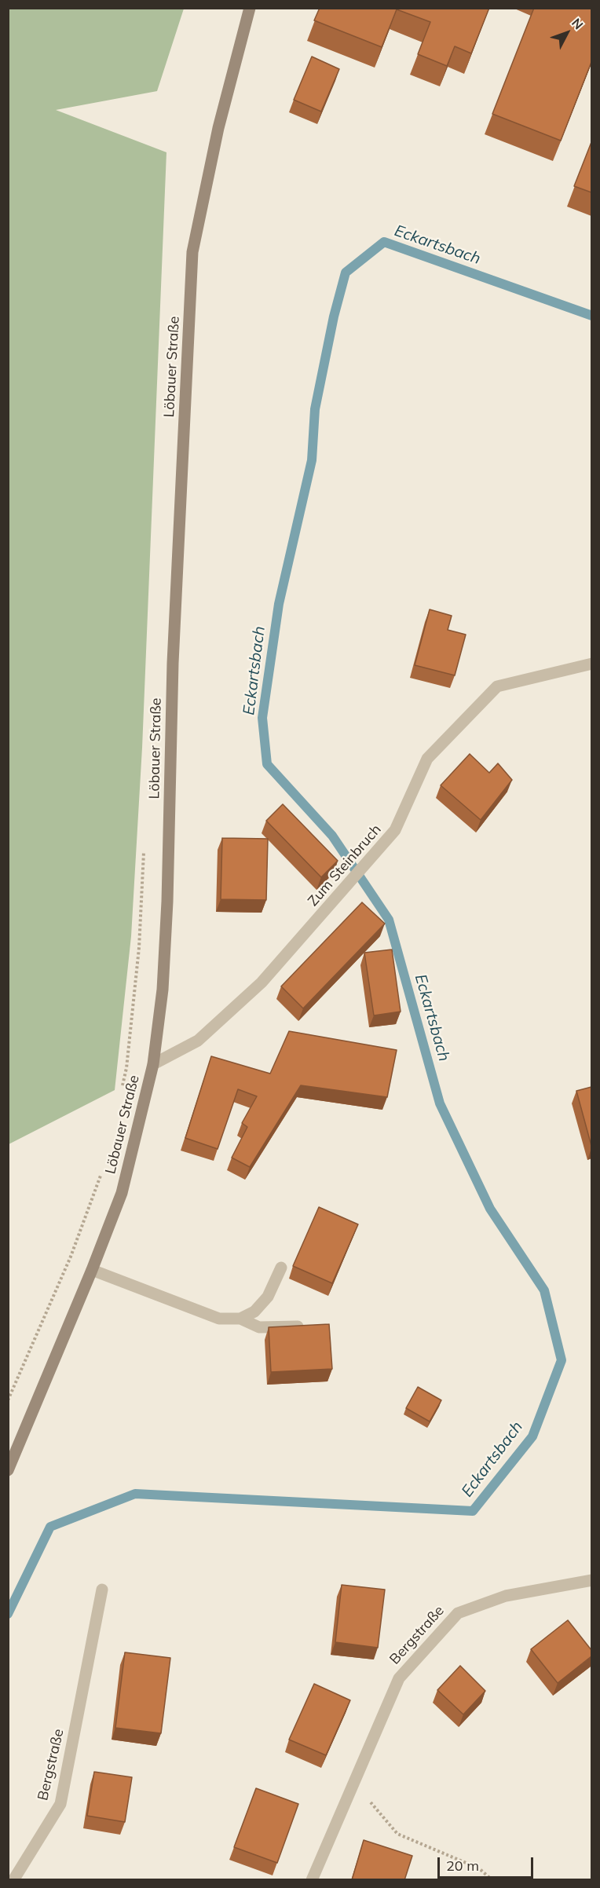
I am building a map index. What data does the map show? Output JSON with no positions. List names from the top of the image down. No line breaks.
{"streets":{"main road":["Löbauer Straße"],"street":["Zum Steinbruch","Bergstraße"]},"crossings":[["Löbauer Straße","Zum Steinbruch"]],"water":["Eckartsbach"],"scale_bar":"20 m","north":"top right"}
